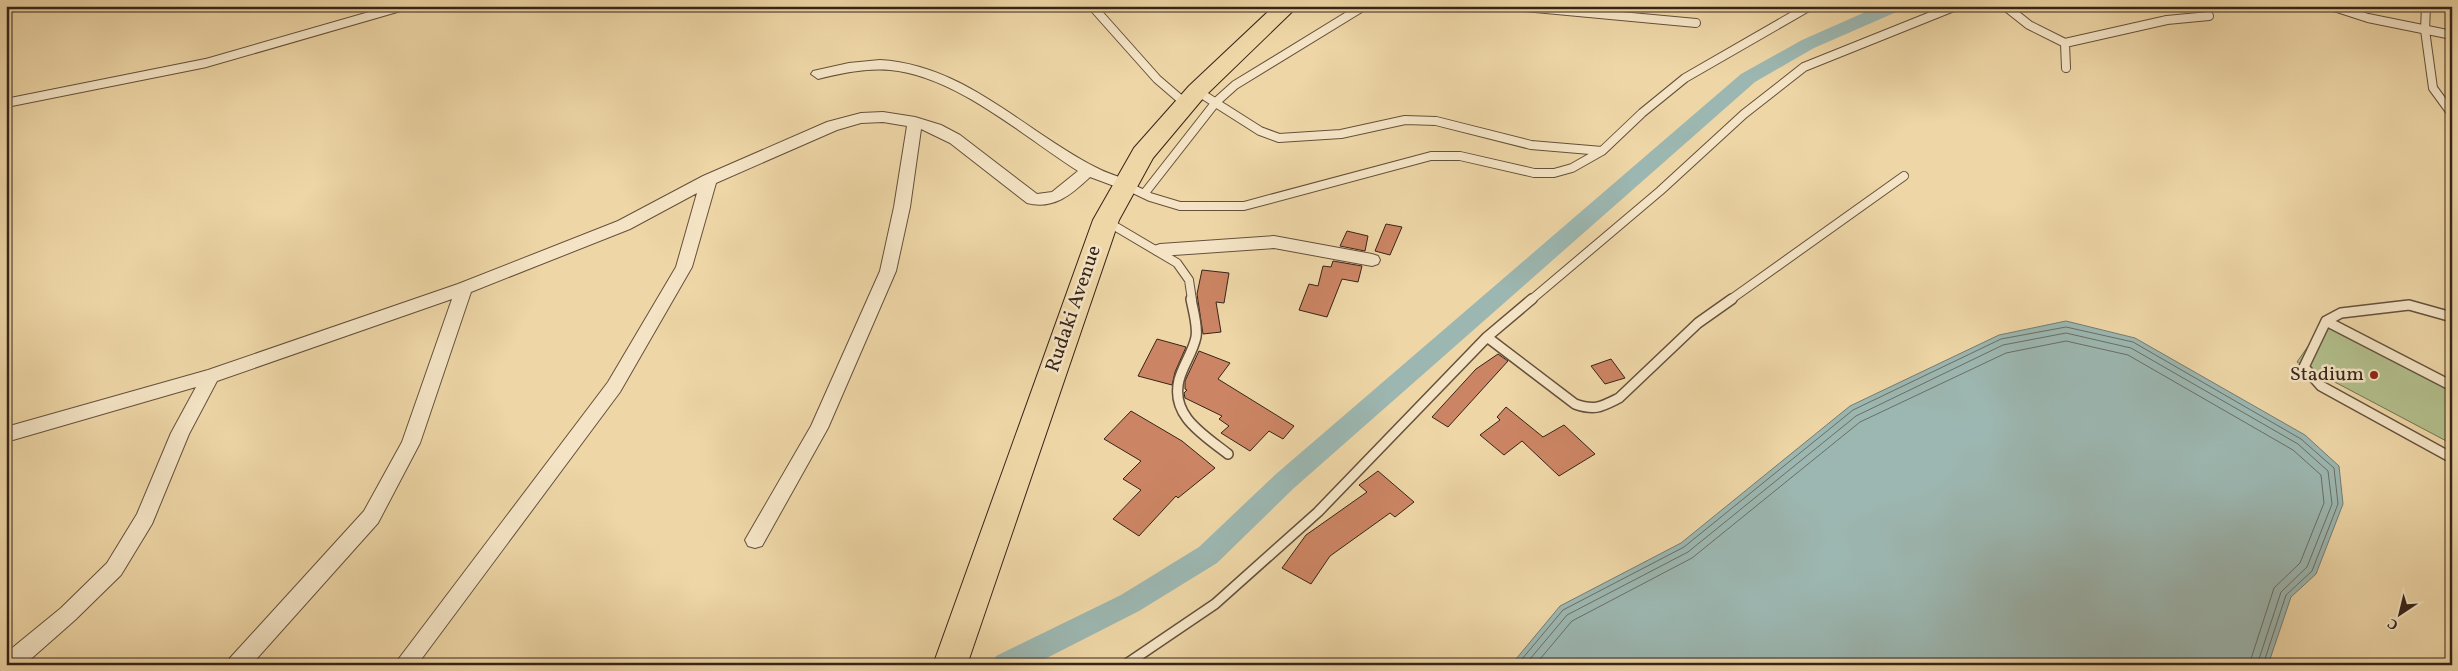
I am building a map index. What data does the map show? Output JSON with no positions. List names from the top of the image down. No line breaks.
{"streets":{"highway":["Rudaki Avenue"]},"places":["Stadium"],"north":"bottom left"}
